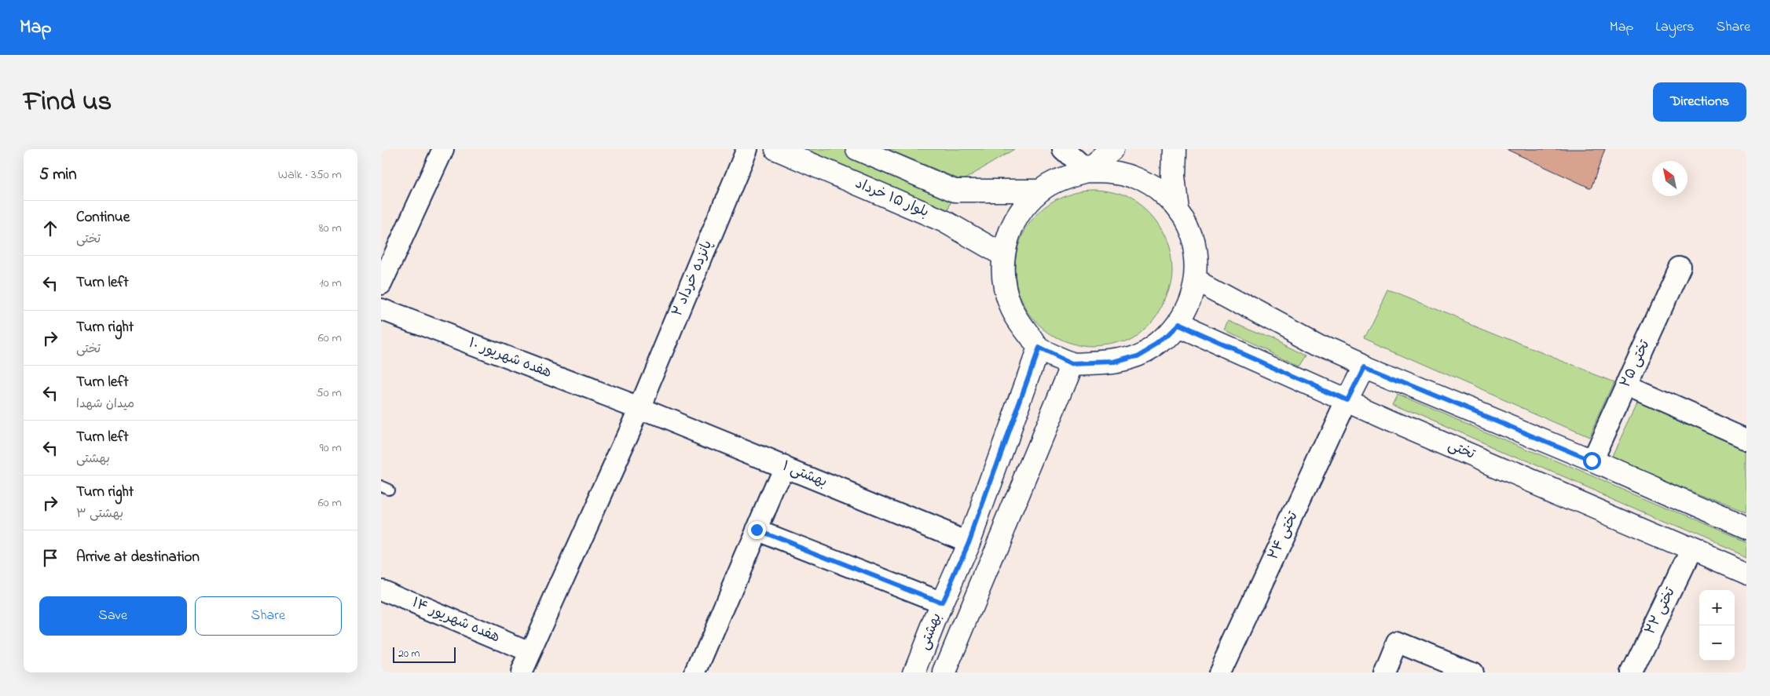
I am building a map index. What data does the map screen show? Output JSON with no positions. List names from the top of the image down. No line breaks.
{"streets":{"main road":["بلوار ۱۵ خرداد","تختی","بهشتی"],"street":["پانزده خرداد ۲","هفده شهریور ۱۰","تختی ۲۵","بهشتی ۱","تختی ۲۴","تختی ۲۲","هفده شهریور ۱۴"]},"crossings":[["پانزده خرداد ۲","هفده شهریور ۱۰"],["پانزده خرداد ۲","بهشتی ۱"],["پانزده خرداد ۲","هفده شهریور ۱۴"],["هفده شهریور ۱۰","بهشتی ۱"],["تختی","تختی ۲۴"],["تختی","تختی ۲۲"],["بهشتی ۱","بهشتی"]],"scale_bar":"20 m","north":"top left","page":{"header":"Map","nav":["Map","Layers","Share"],"title":"Find us","buttons":["Directions",["Save","Share"]],"heading":["5 min","Walk · 350 m"],"list":[["Continue","تختی","80 m"],["Turn left","10 m"],["Turn right","تختی","60 m"],["Turn left","میدان شهدا","50 m"],["Turn left","بهشتی","90 m"],["Turn right","بهشتی ۳","60 m"],"Arrive at destination"],"map_buttons":["+","−"],"scale":"20 m"}}
